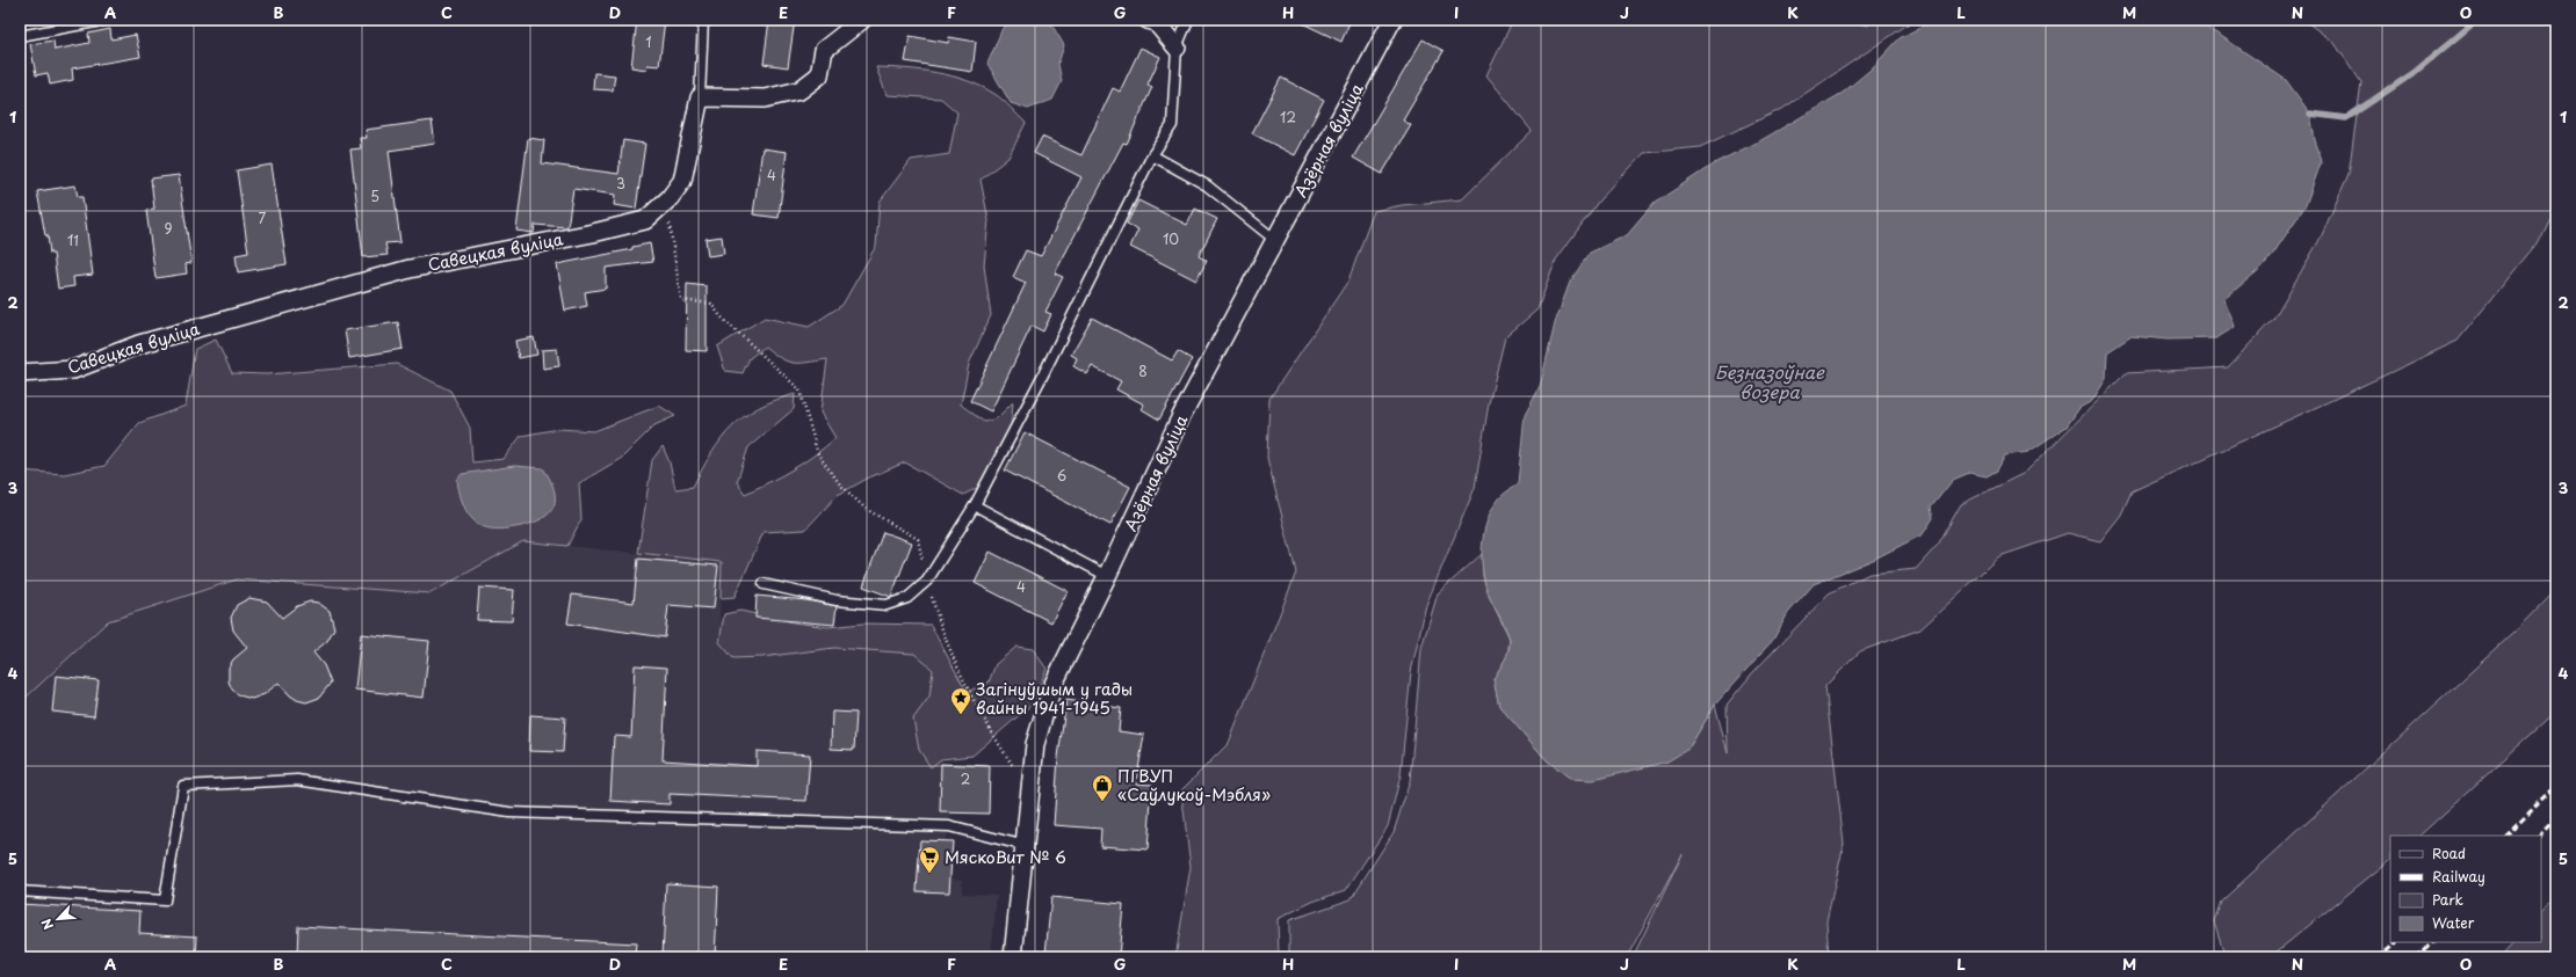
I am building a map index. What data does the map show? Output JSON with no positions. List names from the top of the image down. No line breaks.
{"streets":{"street":["Азёрная вуліца","Савецкая вуліца"]},"water":["Безназоўнае возера"],"places":{"place":["Загінуўшым у гады вайны 1941-1945"],"shop":["ПГВУП «Саўлукоў-Мэбля»"],"supermarket":["МяскоВит № 6"]},"house_numbers":["1","12","4","3","5","7","9","10","11","8","6","4","2"],"legend":["Road","Railway","Park","Water"],"north":"bottom left","grid":{"columns":["A","B","C","D","E","F","G","H","I","J","K","L","M","N","O"],"rows":["1","2","3","4","5"]}}
